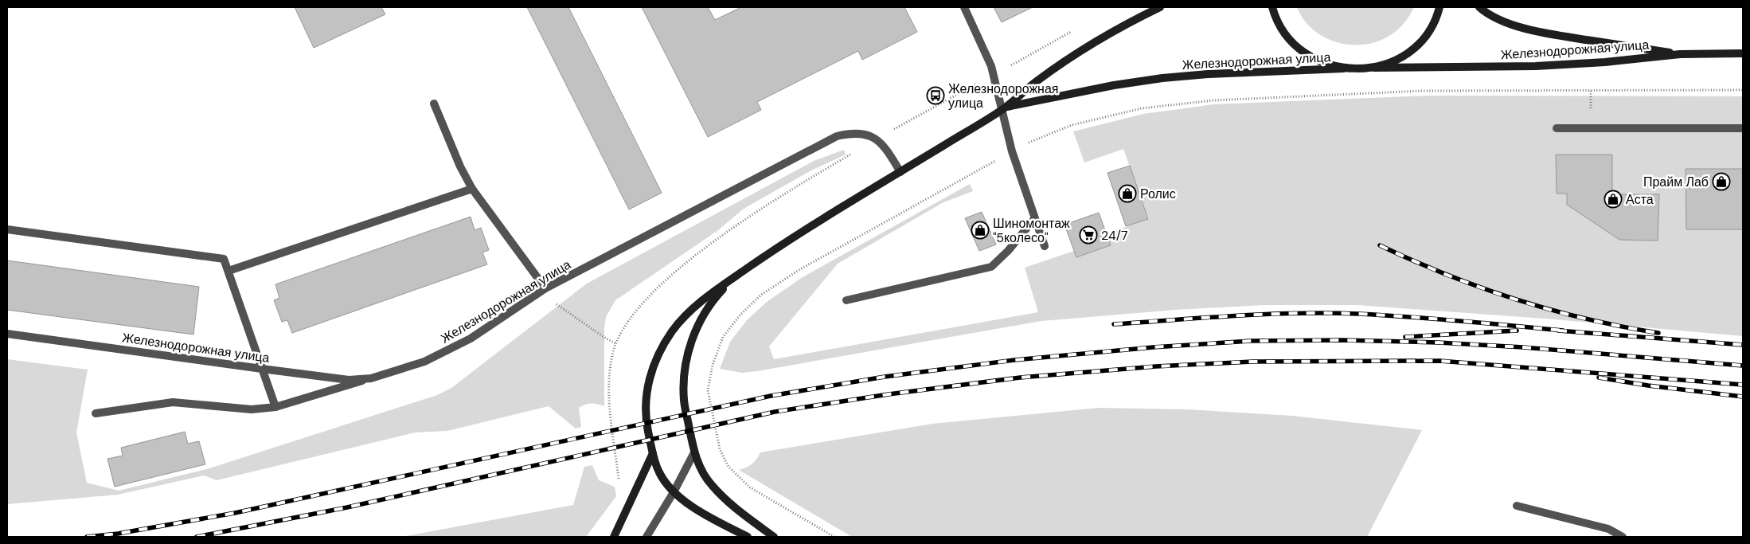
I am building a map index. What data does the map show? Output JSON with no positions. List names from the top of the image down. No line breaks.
{"streets":{"main road":["Железнодорожная улица"]},"places":{"bus stop":["Железнодорожная улица"],"shop":["Прайм Лаб","Ролис","Аста","Шиномонтаж \"5колесо\""],"supermarket":["24/7"]}}
